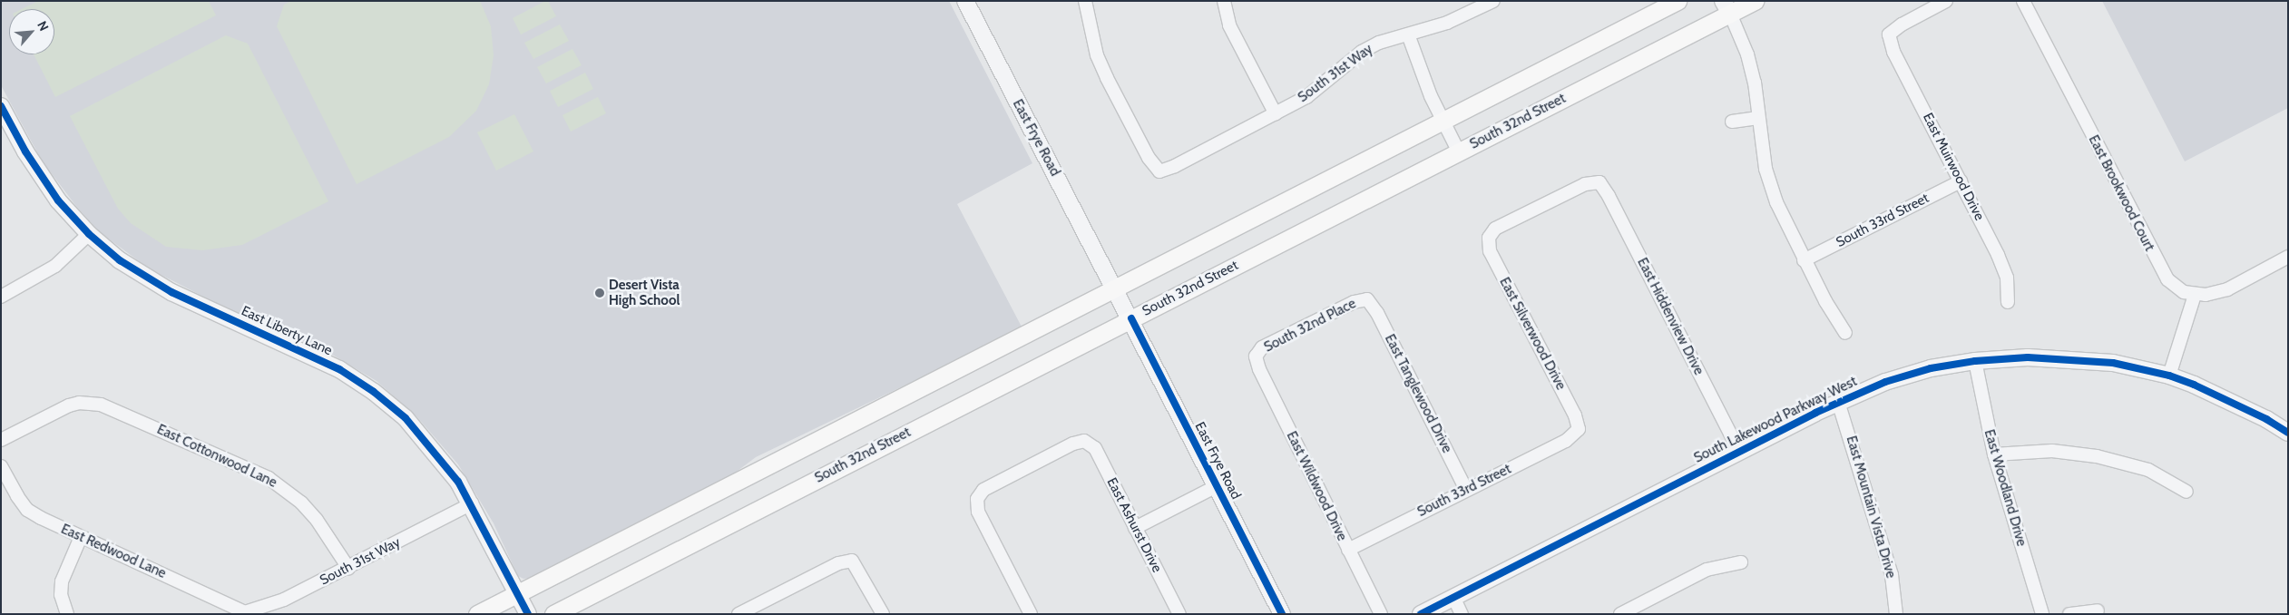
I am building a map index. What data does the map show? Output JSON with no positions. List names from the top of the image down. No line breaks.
{"streets":{"main road":["South 32nd Street"],"street":["South 31st Way","East Frye Road","East Muirwood Drive","East Brookwood Court","South 33rd Street","East Hiddenview Drive","South 32nd Place","East Liberty Lane","East Silverwood Drive","East Tanglewood Drive","South Lakewood Parkway West","East Cottonwood Lane","East Wildwood Drive","East Woodland Drive","East Mountain Vista Drive","East Ashurst Drive","East Redwood Lane"]},"crossings":[["South 31st Way","East Liberty Lane"],["South 31st Way","East Cottonwood Lane"],["South 31st Way","East Redwood Lane"],["South 32nd Street","East Frye Road"],["East Muirwood Drive","South 33rd Street"],["South 33rd Street","East Silverwood Drive"],["South 33rd Street","East Tanglewood Drive"],["South 33rd Street","East Wildwood Drive"],["East Hiddenview Drive","East Silverwood Drive"],["East Hiddenview Drive","South Lakewood Parkway West"],["South 32nd Place","East Tanglewood Drive"],["South 32nd Place","East Wildwood Drive"],["South Lakewood Parkway West","East Woodland Drive"],["South Lakewood Parkway West","East Mountain Vista Drive"]],"places":["Desert Vista High School"],"north":"top right"}
